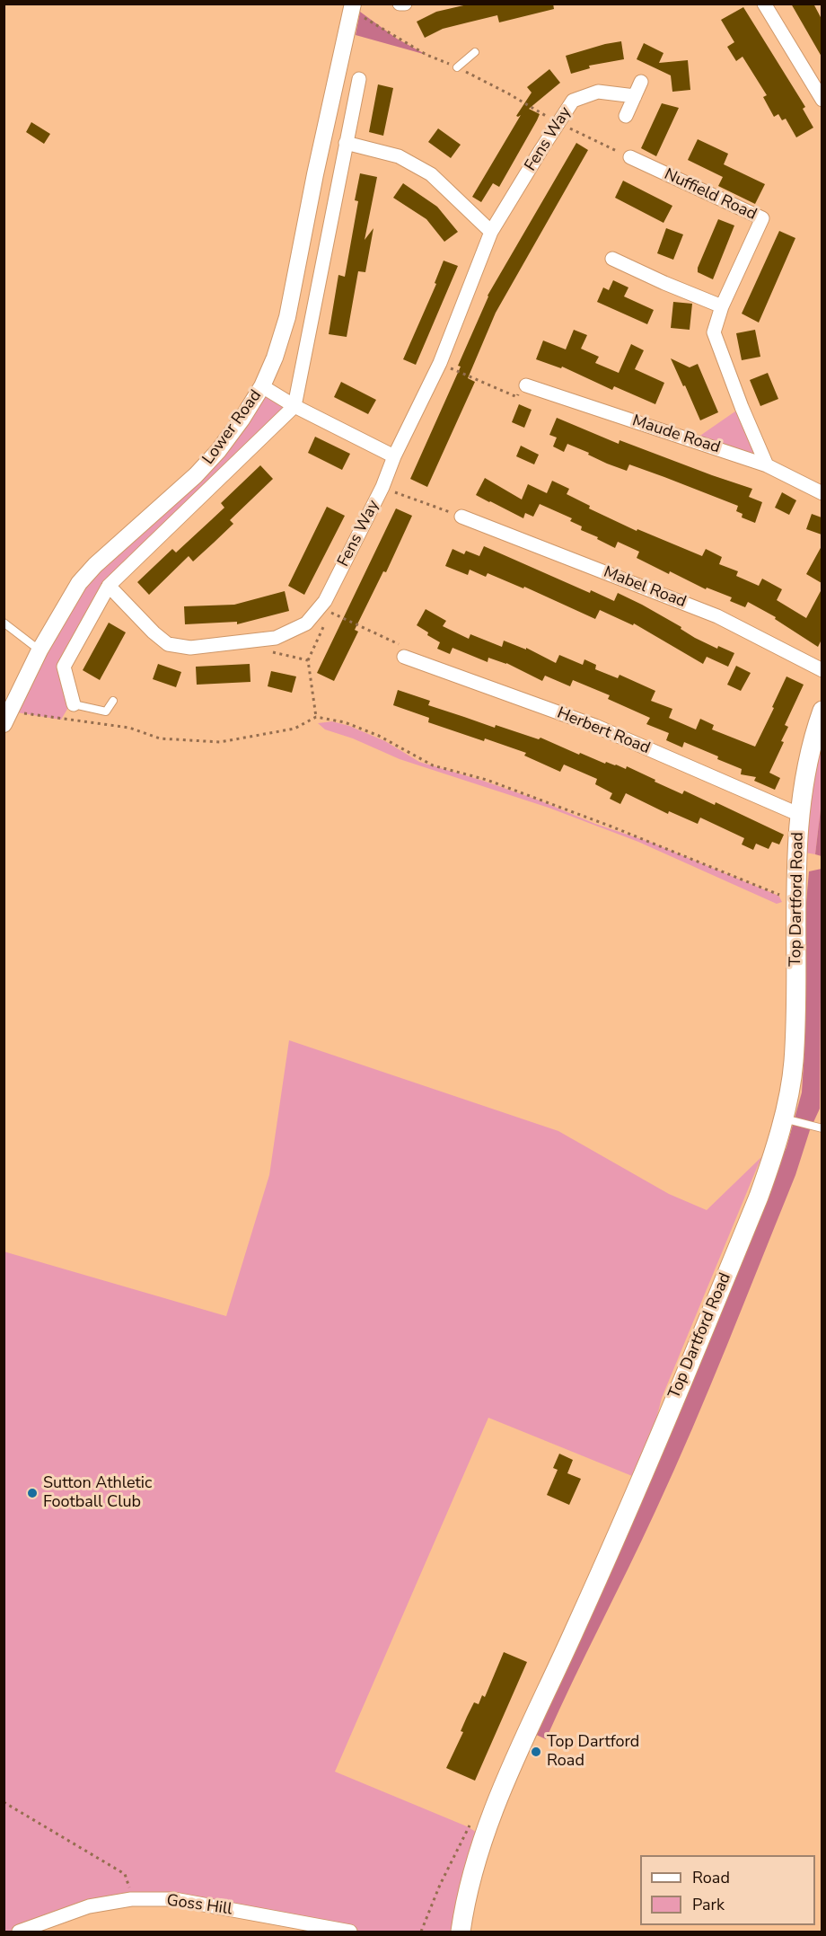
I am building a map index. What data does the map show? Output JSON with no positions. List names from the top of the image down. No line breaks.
{"streets":{"main road":["Top Dartford Road"],"street":["Fens Way","Nuffield Road","Lower Road","Maude Road","Mabel Road","Herbert Road","Goss Hill"]},"crossings":[["Fens Way","Lower Road"],["Nuffield Road","Maude Road"],["Herbert Road","Top Dartford Road"]],"places":["Sutton Athletic Football Club","Top Dartford Road"],"legend":["Road","Park"]}
